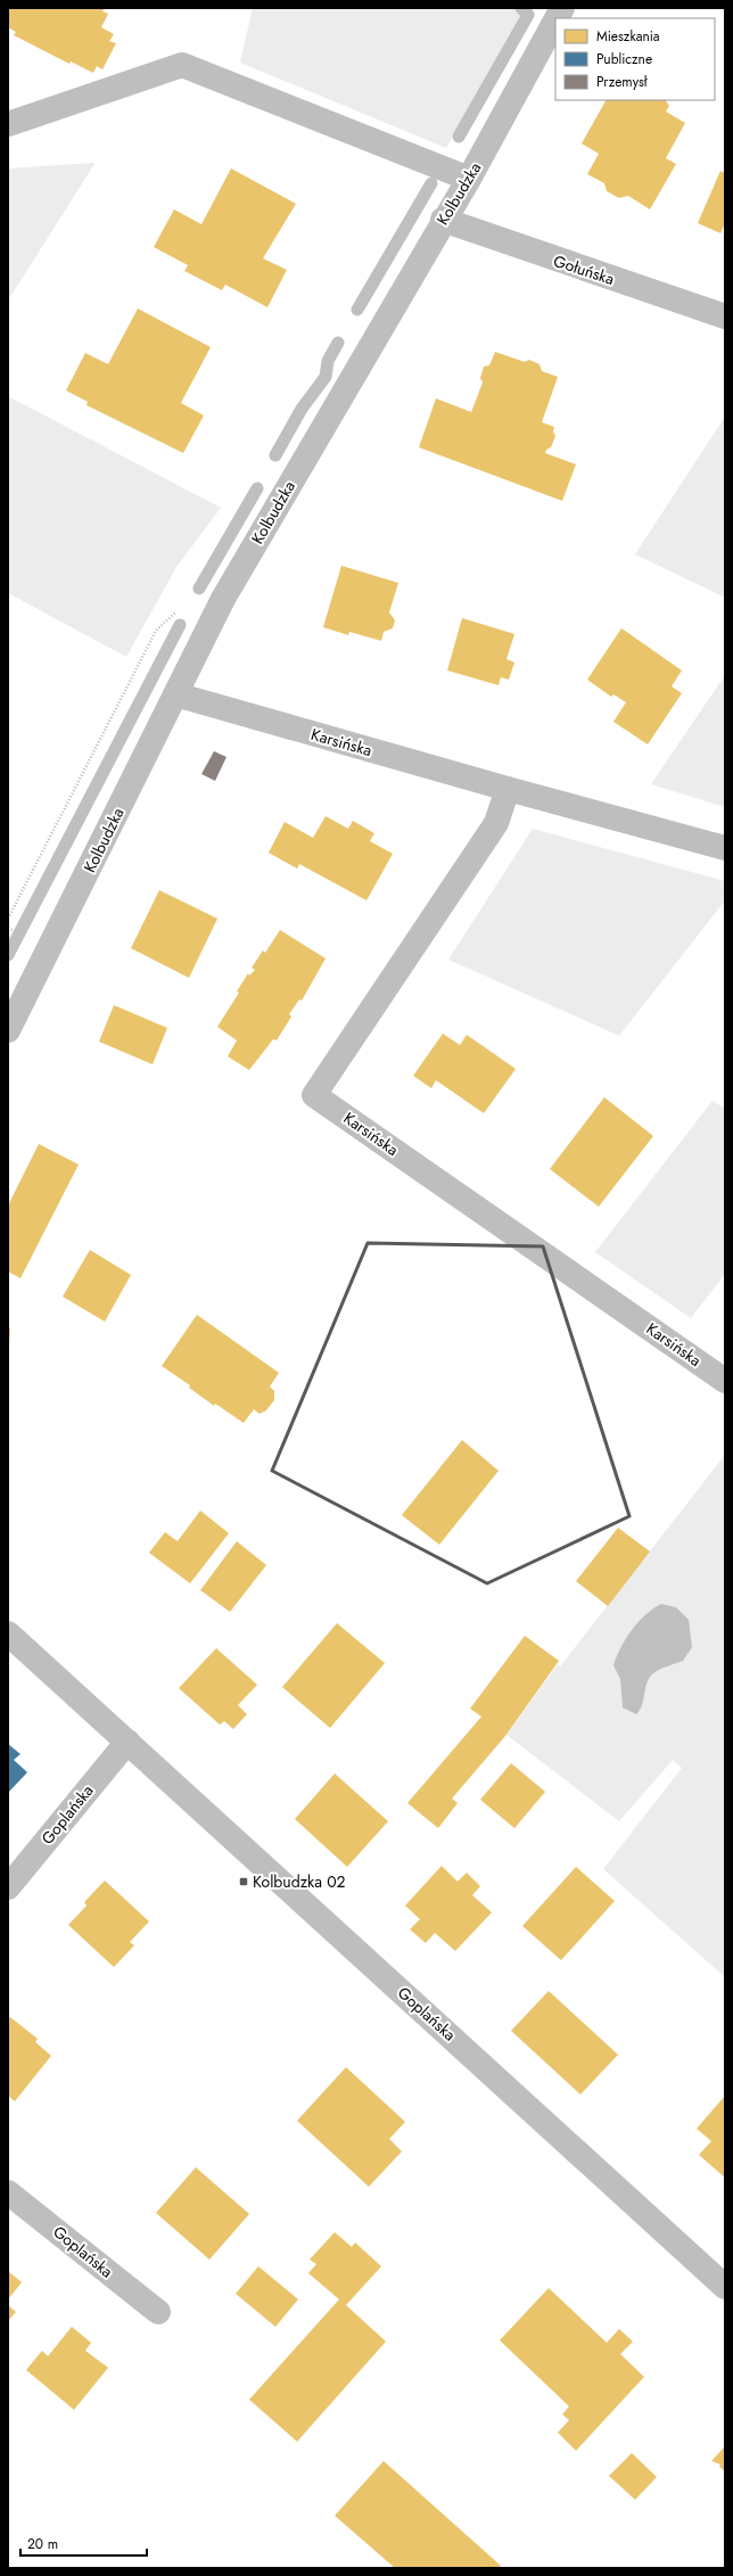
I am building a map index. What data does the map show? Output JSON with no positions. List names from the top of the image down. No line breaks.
{"streets":{"street":["Kolbudzka","Gołuńska","Karsińska","Goplańska"]},"crossings":[["Kolbudzka","Gołuńska"],["Kolbudzka","Karsińska"]],"places":{"transit":["Kolbudzka 02"]},"legend":["Mieszkania","Publiczne","Przemysł"],"scale_bar":"20 m"}
